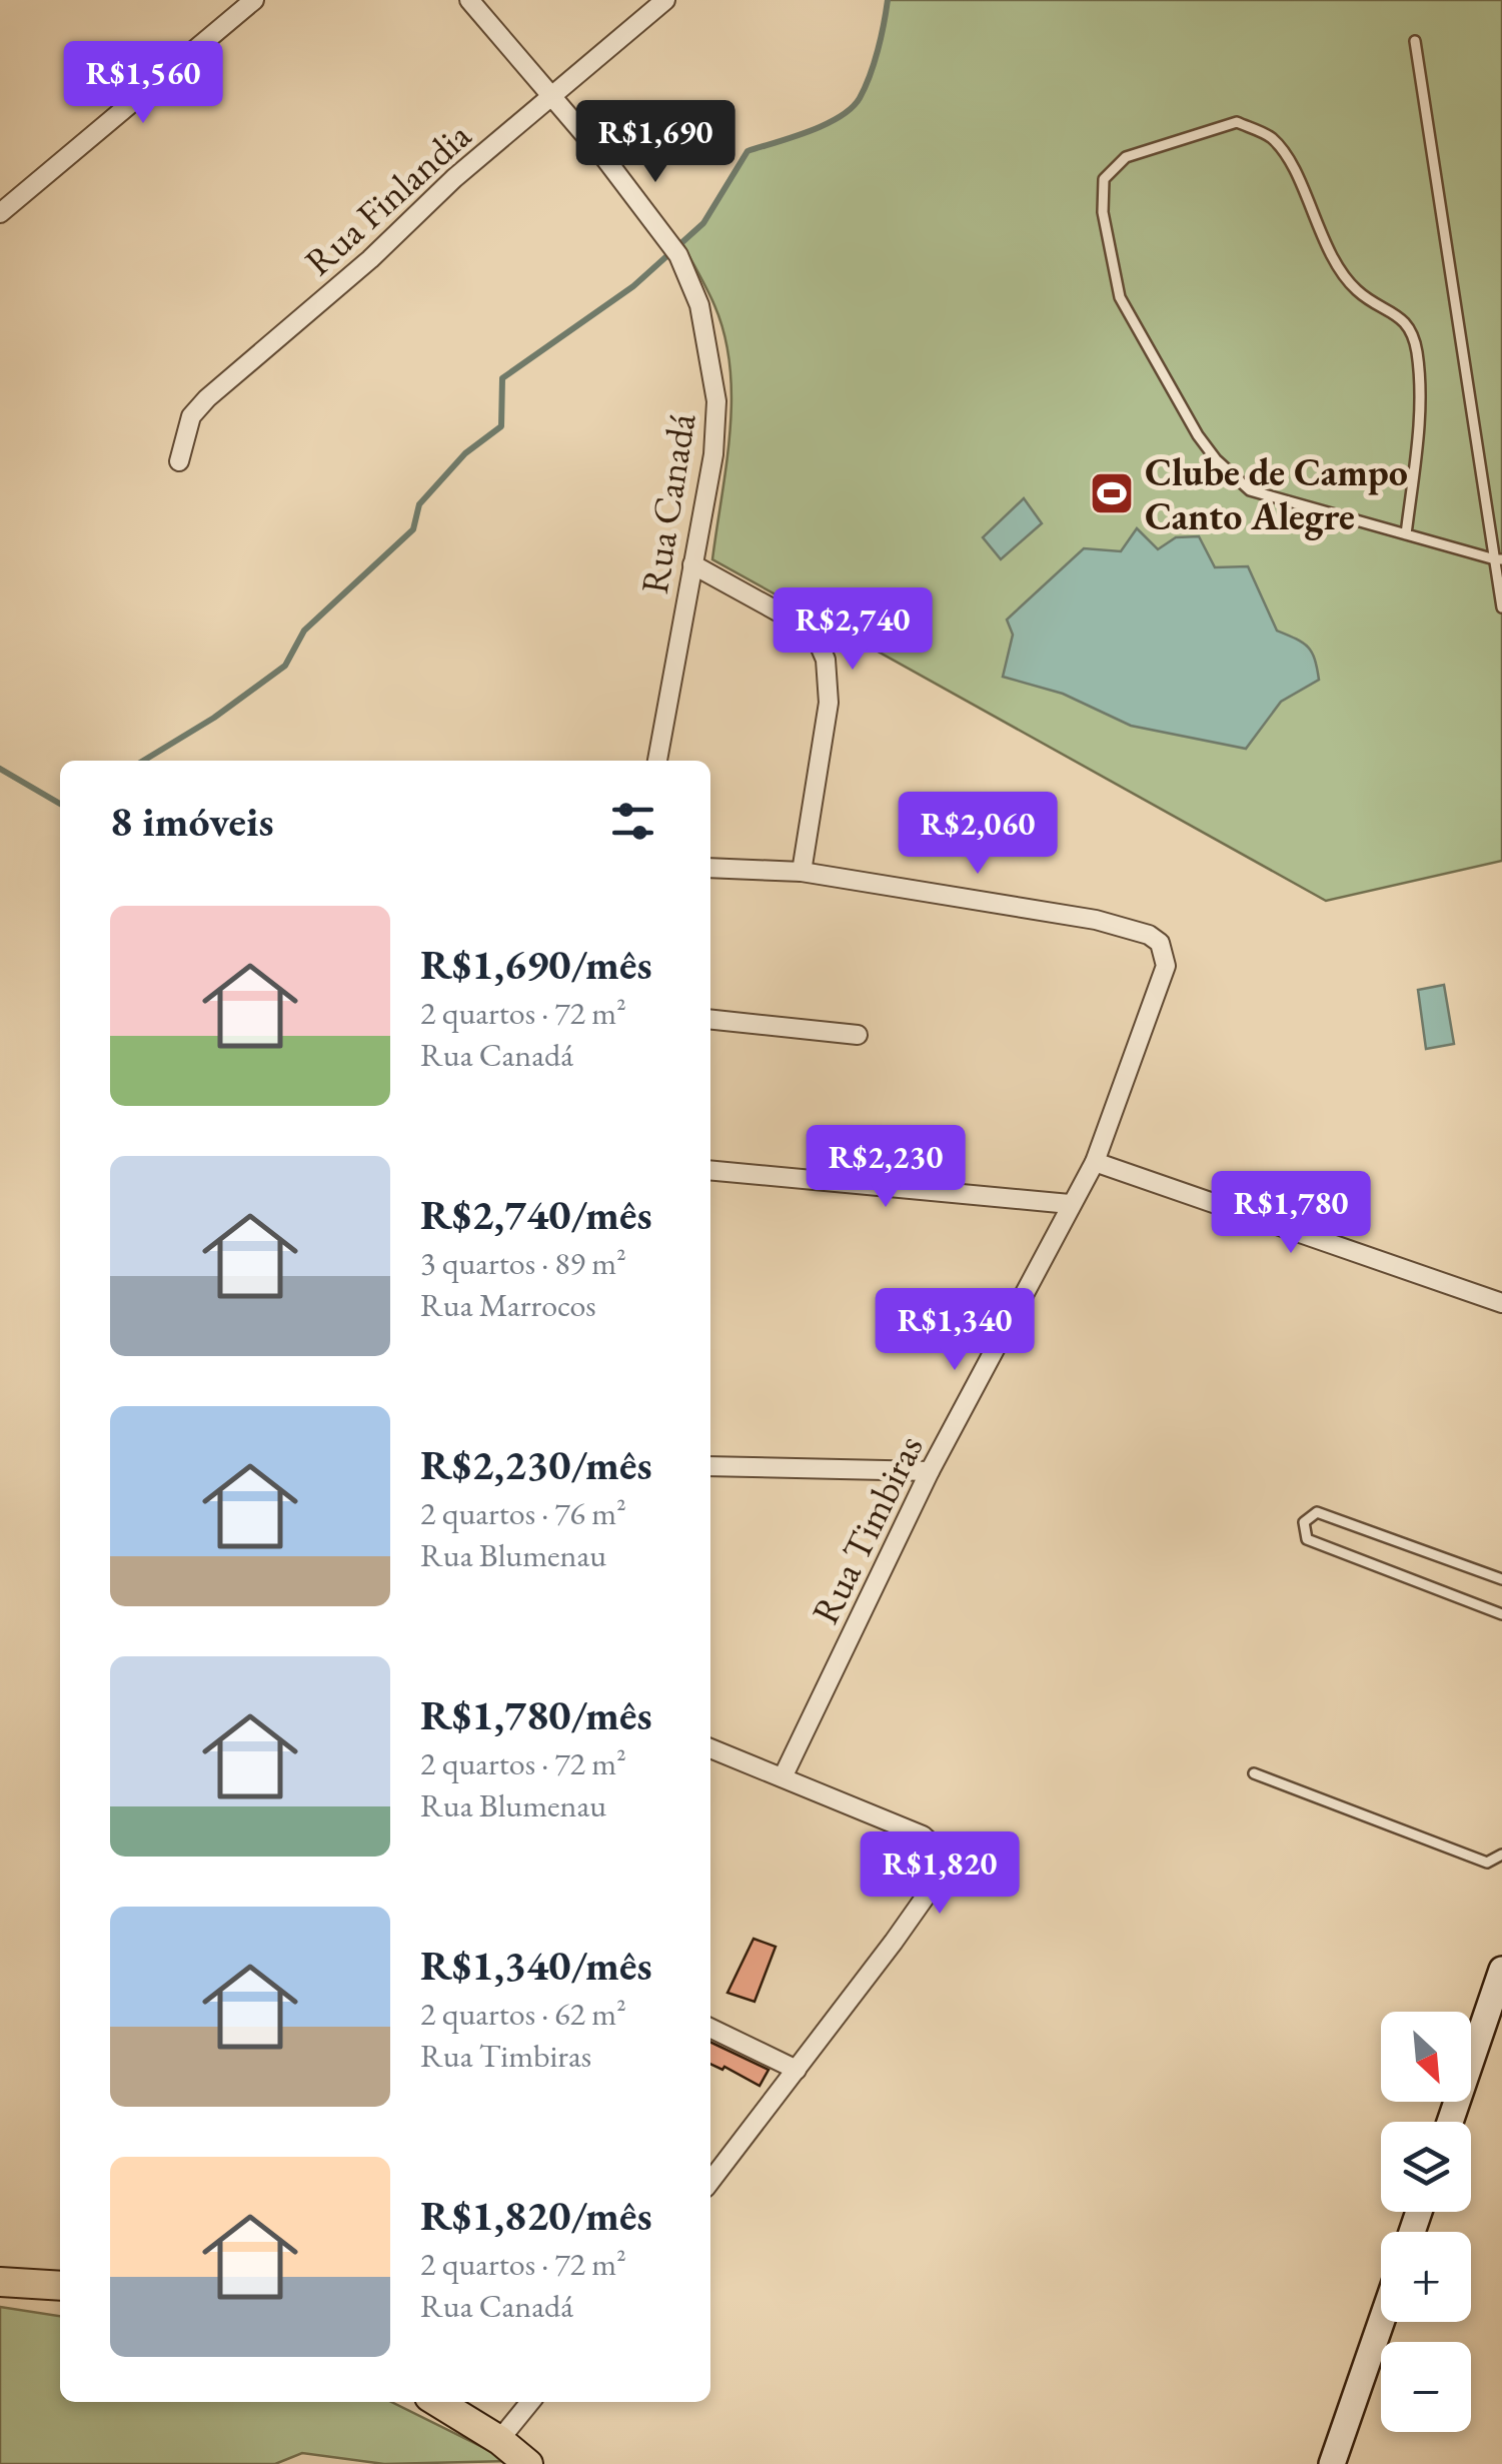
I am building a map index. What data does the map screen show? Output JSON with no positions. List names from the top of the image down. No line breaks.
{"streets":{"street":["Rua Finlandia","Rua Canadá","Rua Timbiras"]},"crossings":[["Rua Finlandia","Rua Canadá"]],"places":{"sports":["Clube de Campo Canto Alegre"]},"north":"bottom right","page":{"price":["R$1,560","R$1,690","R$2,740","R$2,060","R$2,230","R$1,780","R$1,340","R$1,820"],"heading":"8 imóveis","list":[{"name":"R$1,690/mês","note":"2 quartos · 72 m² · Rua Canadá"},{"name":"R$2,740/mês","note":"3 quartos · 89 m² · Rua Marrocos"},{"name":"R$2,230/mês","note":"2 quartos · 76 m² · Rua Blumenau"},{"name":"R$1,780/mês","note":"2 quartos · 72 m² · Rua Blumenau"},{"name":"R$1,340/mês","note":"2 quartos · 62 m² · Rua Timbiras"},{"name":"R$1,820/mês","note":"2 quartos · 72 m² · Rua Canadá"}],"map_buttons":["+","−"]}}
